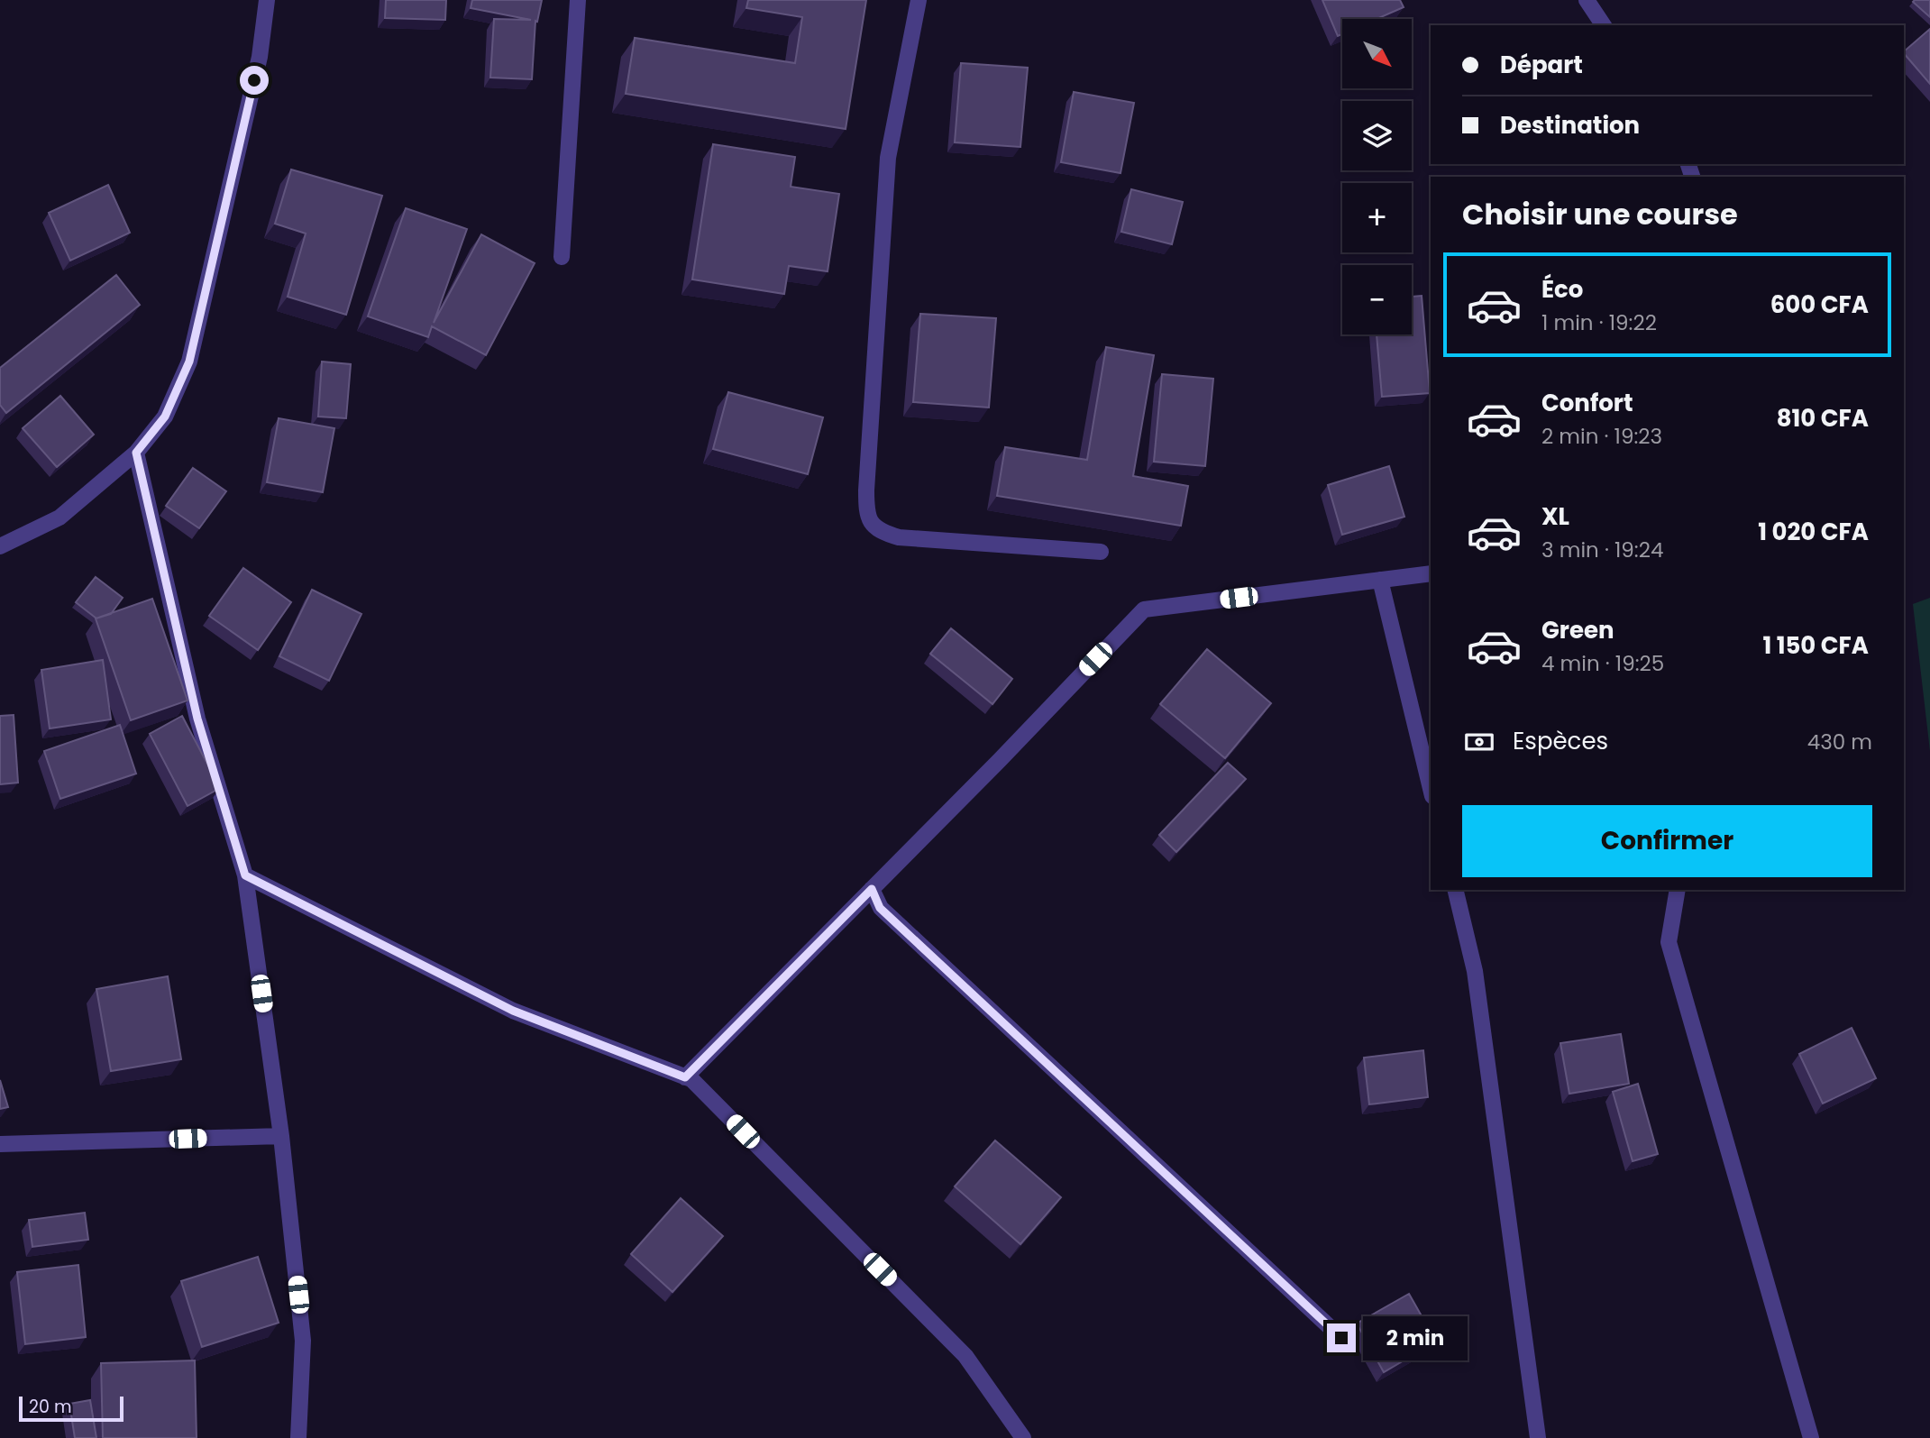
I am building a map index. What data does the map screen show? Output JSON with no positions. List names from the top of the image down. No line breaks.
{"scale_bar":"20 m","north":"bottom right","page":{"map_buttons":["+","−"],"banner":["Départ","Destination"],"heading":"Choisir une course","list":[{"name":"Éco","note":"1 min · 19:22","value":"600 CFA"},{"name":"Confort","note":"2 min · 19:23","value":"810 CFA"},{"name":"XL","note":"3 min · 19:24","value":"1 020 CFA"},{"name":"Green","note":"4 min · 19:25","value":"1 150 CFA"}],"pay":["Espèces","430 m"],"buttons":"Confirmer","bubble":"2 min","scale":"20 m"}}
